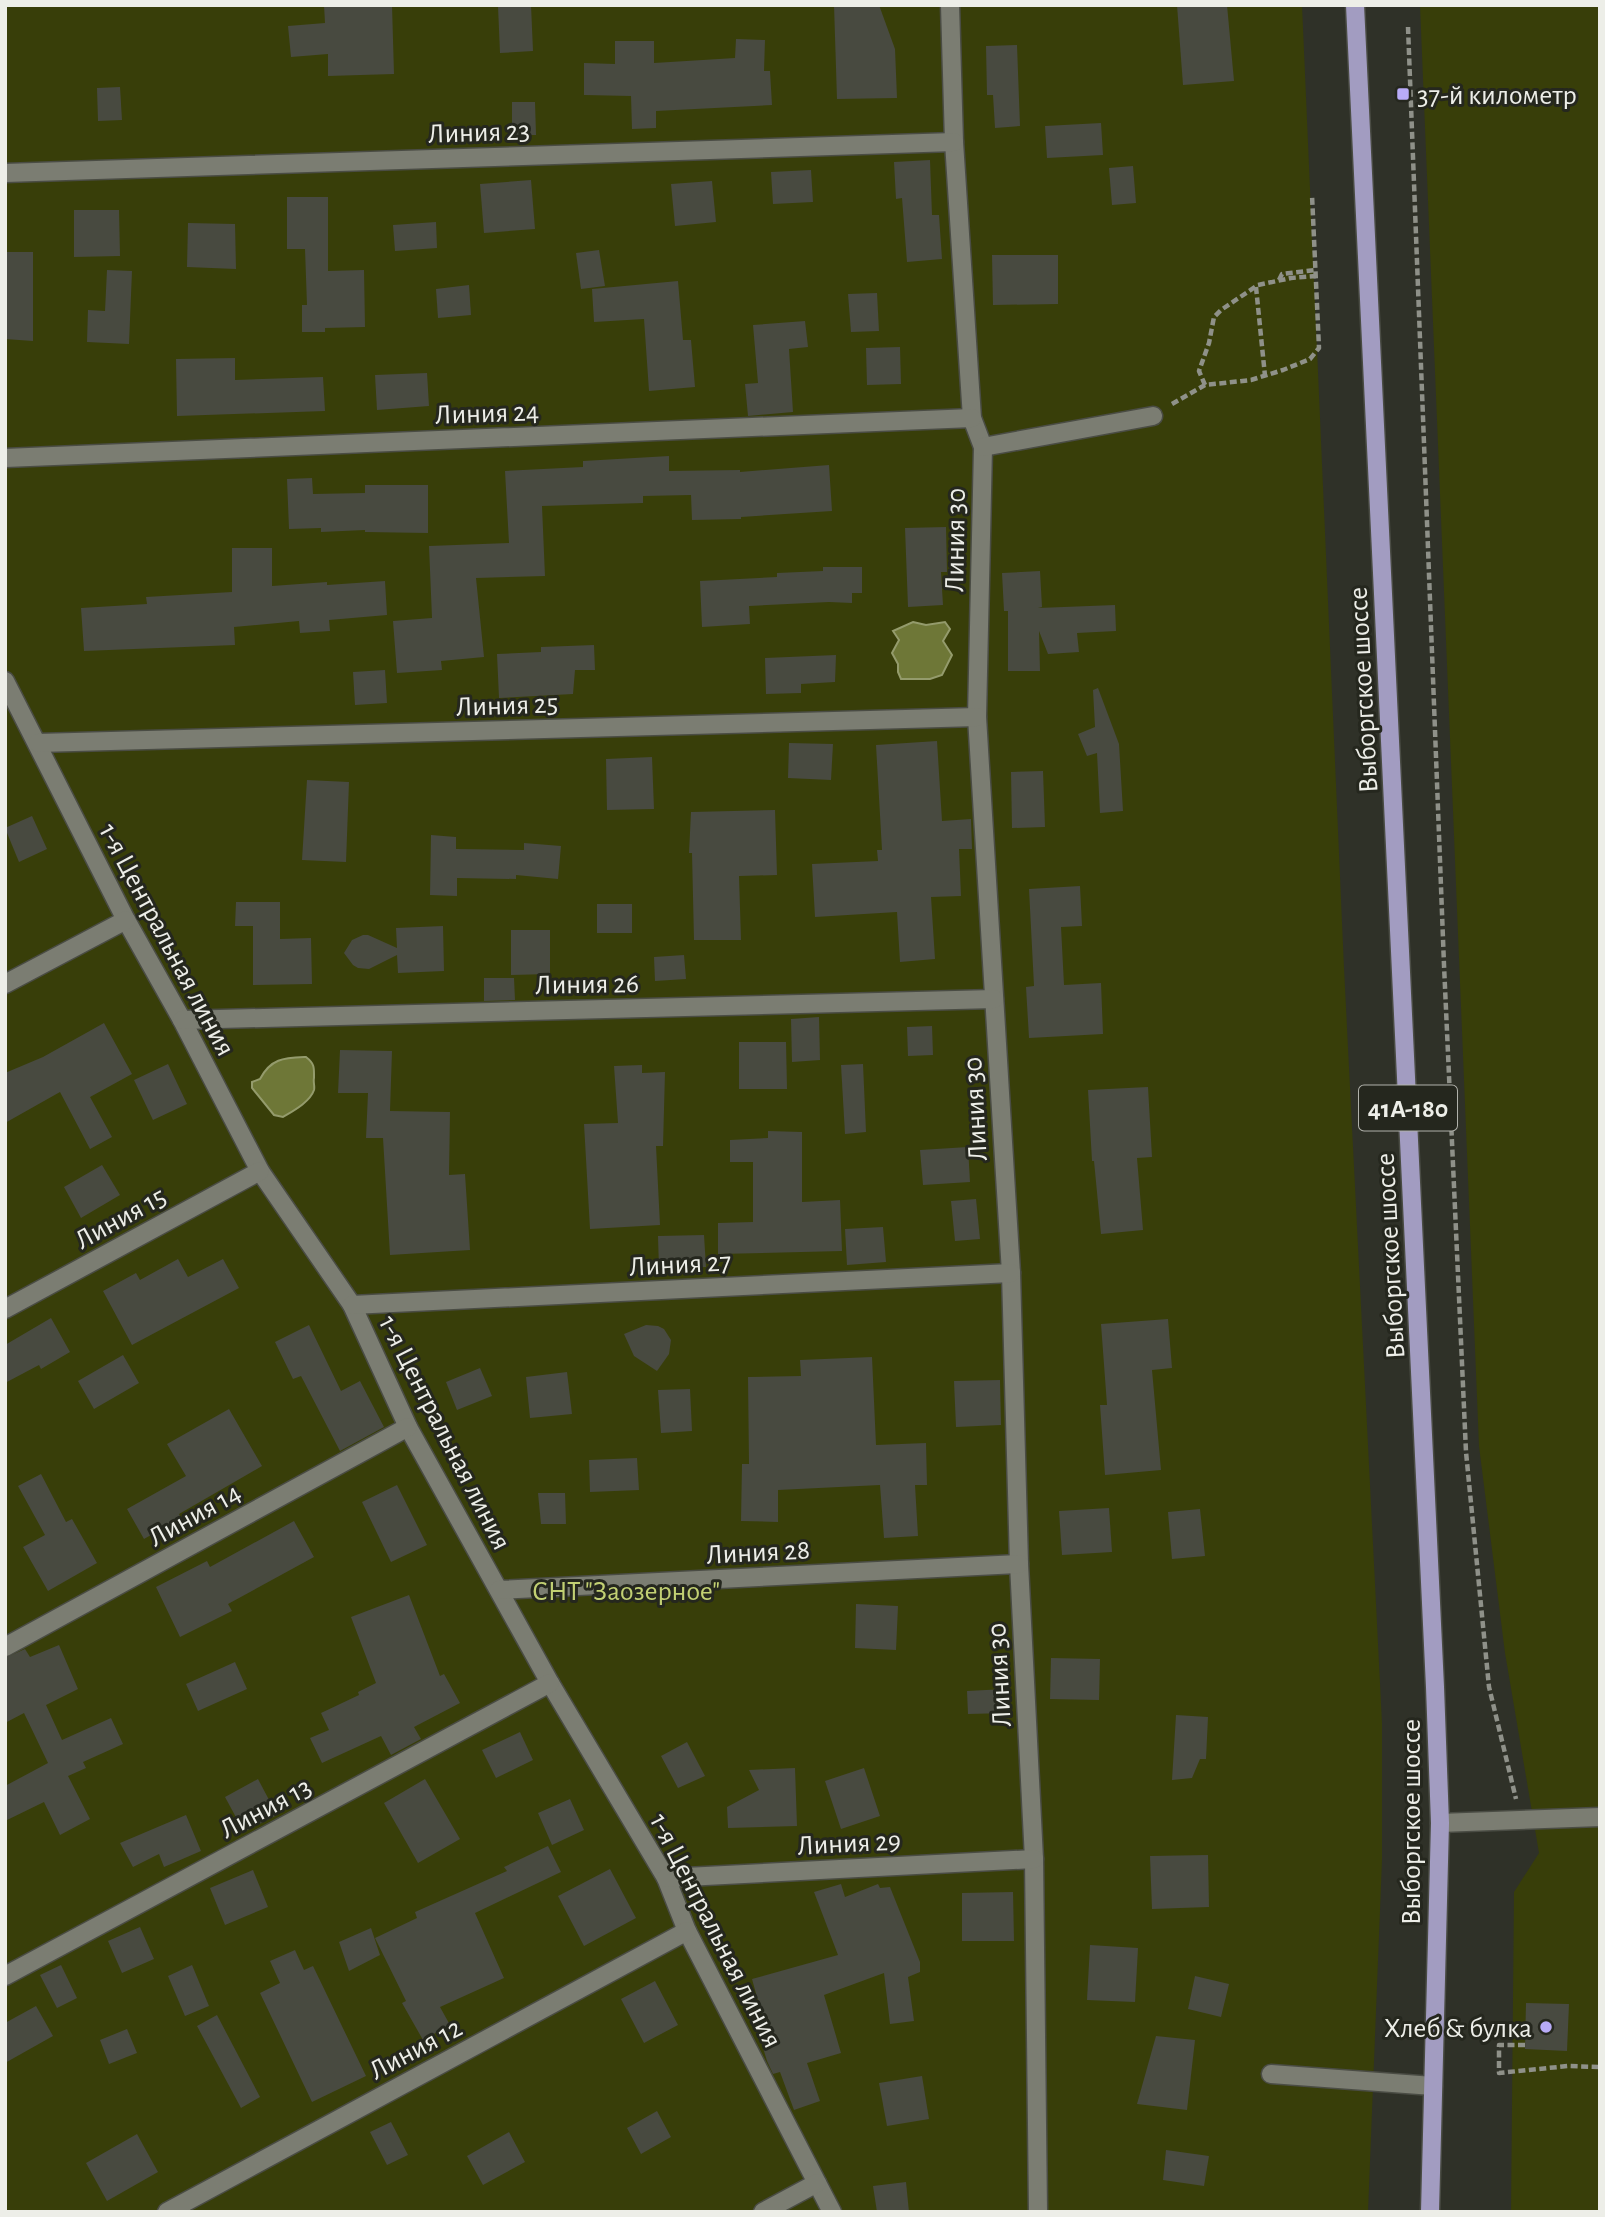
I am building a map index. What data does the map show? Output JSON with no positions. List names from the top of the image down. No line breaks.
{"streets":{"main road":["Выборгское шоссе","41А-180"],"street":["Линия 23","Линия 24","Линия 30","Линия 25","1-я Центральная линия","Линия 26","Линия 15","Линия 27","Линия 14","Линия 28","Линия 13","Линия 29","Линия 12"]},"crossings":[["Линия 23","Линия 30"],["Линия 24","Линия 30"],["Линия 30","Линия 25"],["Линия 30","Линия 26"],["Линия 30","Линия 27"],["Линия 30","Линия 28"],["Линия 30","Линия 29"],["Линия 25","1-я Центральная линия"],["1-я Центральная линия","Линия 26"],["1-я Центральная линия","Линия 15"],["1-я Центральная линия","Линия 27"],["1-я Центральная линия","Линия 14"],["1-я Центральная линия","Линия 28"],["1-я Центральная линия","Линия 13"],["1-я Центральная линия","Линия 29"],["1-я Центральная линия","Линия 12"]],"parks":["СНТ \"Заозерное\""],"places":{"transit":["37-й километр"],"other":["Хлеб & булка"]}}
